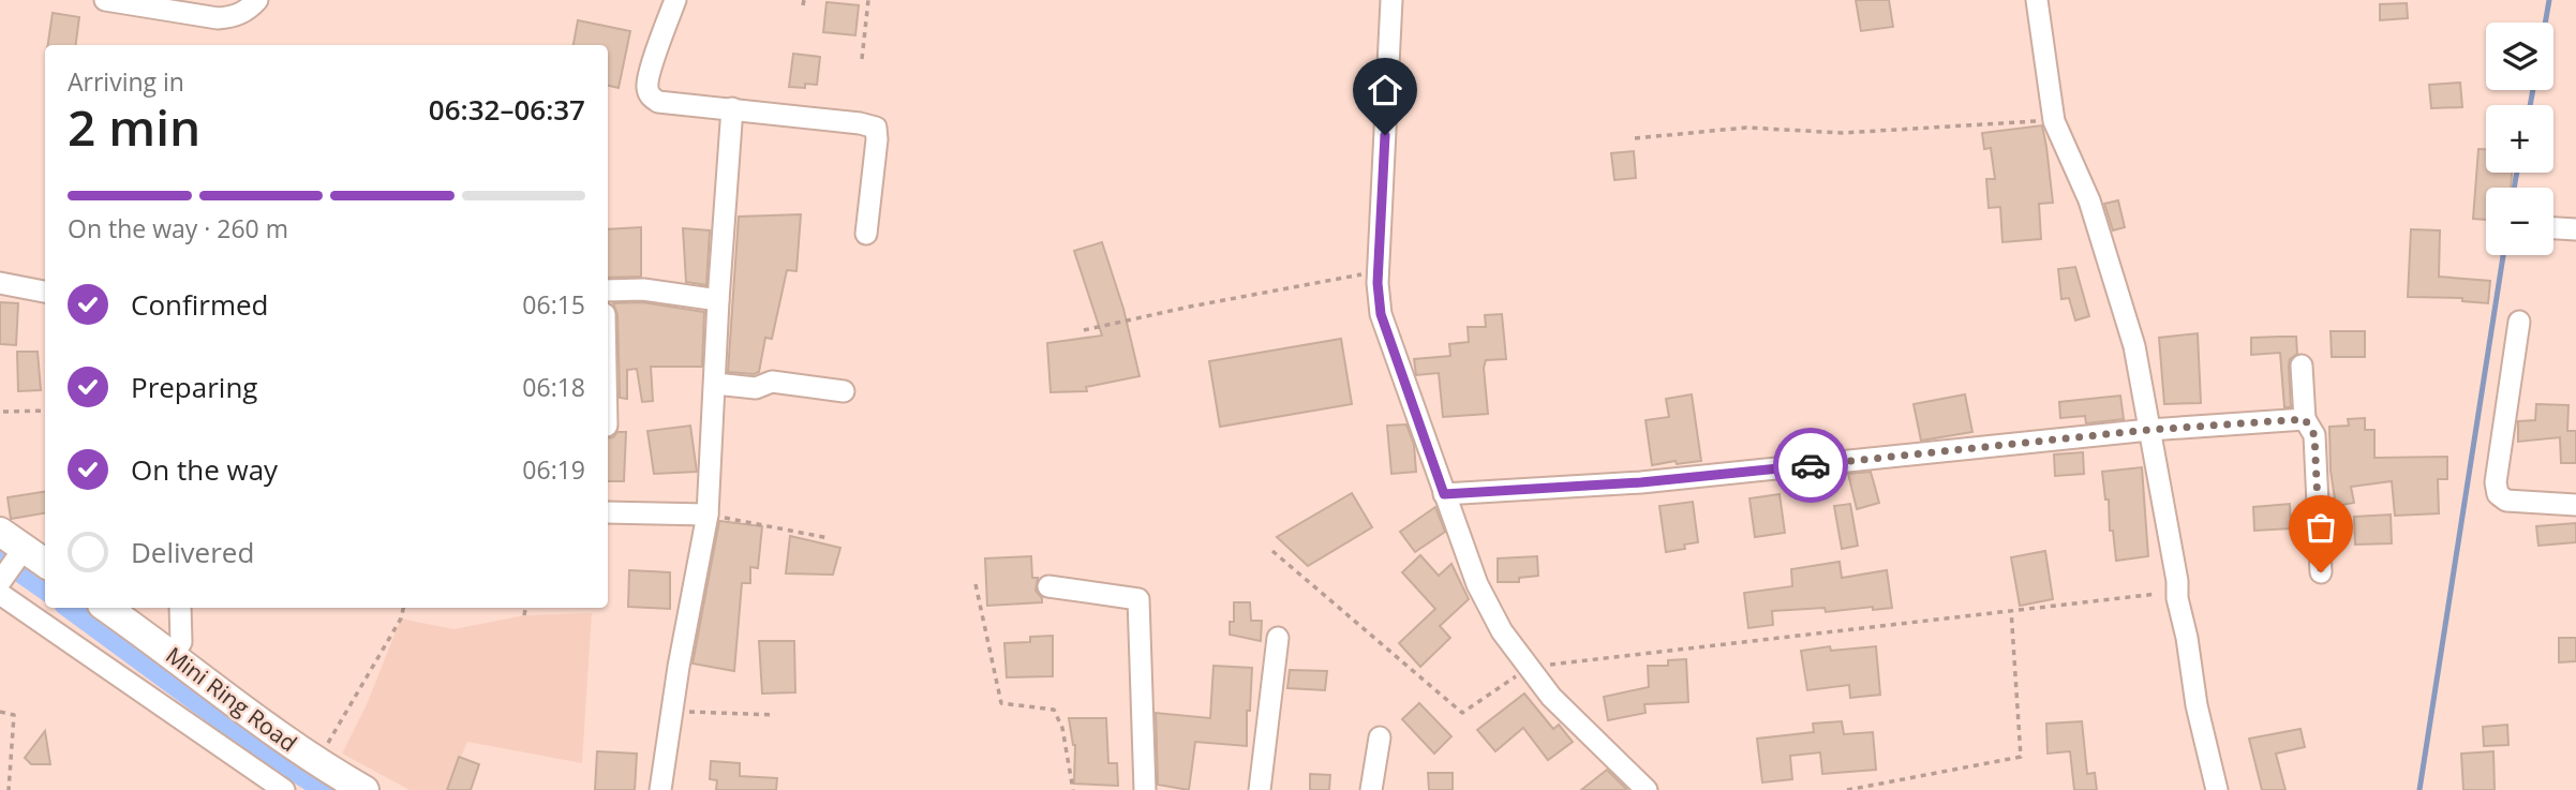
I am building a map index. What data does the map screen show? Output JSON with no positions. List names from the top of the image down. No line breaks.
{"streets":{"main road":["Mini Ring Road"]},"page":{"map_buttons":["+","−"],"heading":["2 min","Arriving in","06:32–06:37"],"bar":"On the way · 260 m","list":[["Confirmed","06:15"],["Preparing","06:18"],["On the way","06:19"],"Delivered"]}}
